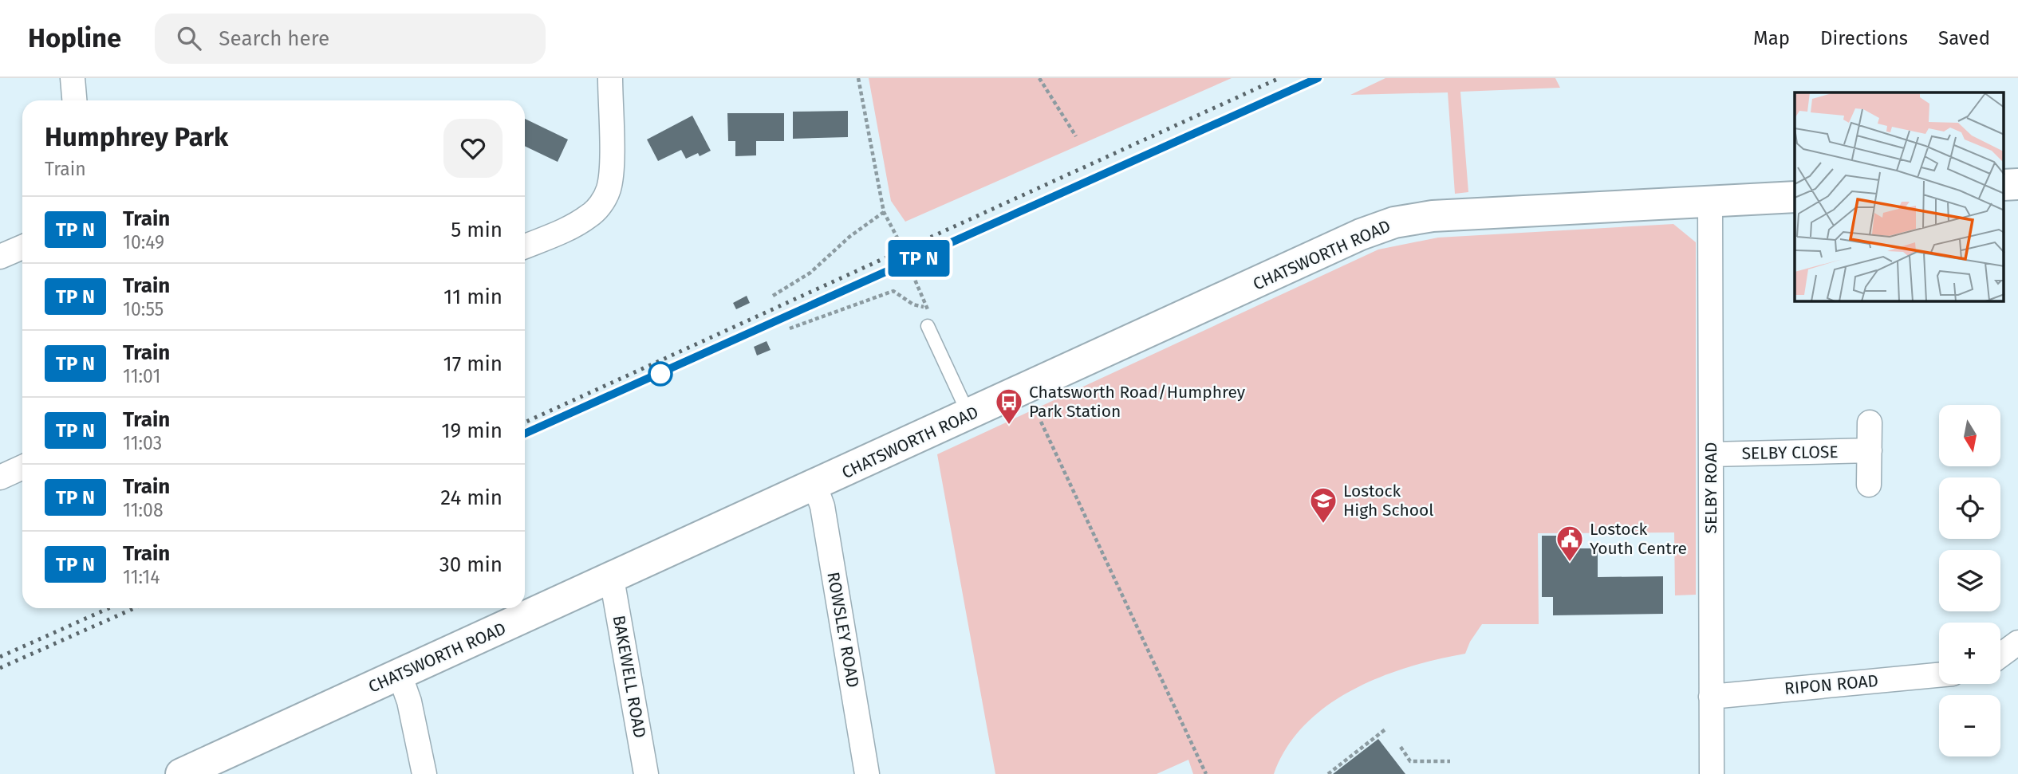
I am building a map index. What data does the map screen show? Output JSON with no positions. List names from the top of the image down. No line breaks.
{"streets":{"street":["CHATSWORTH ROAD","SELBY CLOSE","SELBY ROAD","ROWSLEY ROAD","BAKEWELL ROAD","RIPON ROAD"]},"crossings":[["CHATSWORTH ROAD","SELBY ROAD"],["CHATSWORTH ROAD","ROWSLEY ROAD"],["CHATSWORTH ROAD","BAKEWELL ROAD"],["SELBY CLOSE","SELBY ROAD"],["SELBY ROAD","RIPON ROAD"]],"places":{"bus stop":["Chatsworth Road/Humphrey Park Station"],"school or university":["Lostock High School"],"public building":["Lostock Youth Centre"]},"north":"bottom","page":{"header":"Hopline","search":"Search here","nav":["Map","Directions","Saved"],"on_map":"TP N","heading":["Humphrey Park","Train"],"list":[{"mark":"TP N","name":"Train","note":"10:49","value":"5 min"},{"mark":"TP N","name":"Train","note":"10:55","value":"11 min"},{"mark":"TP N","name":"Train","note":"11:01","value":"17 min"},{"mark":"TP N","name":"Train","note":"11:03","value":"19 min"},{"mark":"TP N","name":"Train","note":"11:08","value":"24 min"},{"mark":"TP N","name":"Train","note":"11:14","value":"30 min"}],"map_buttons":["+","−"]}}
